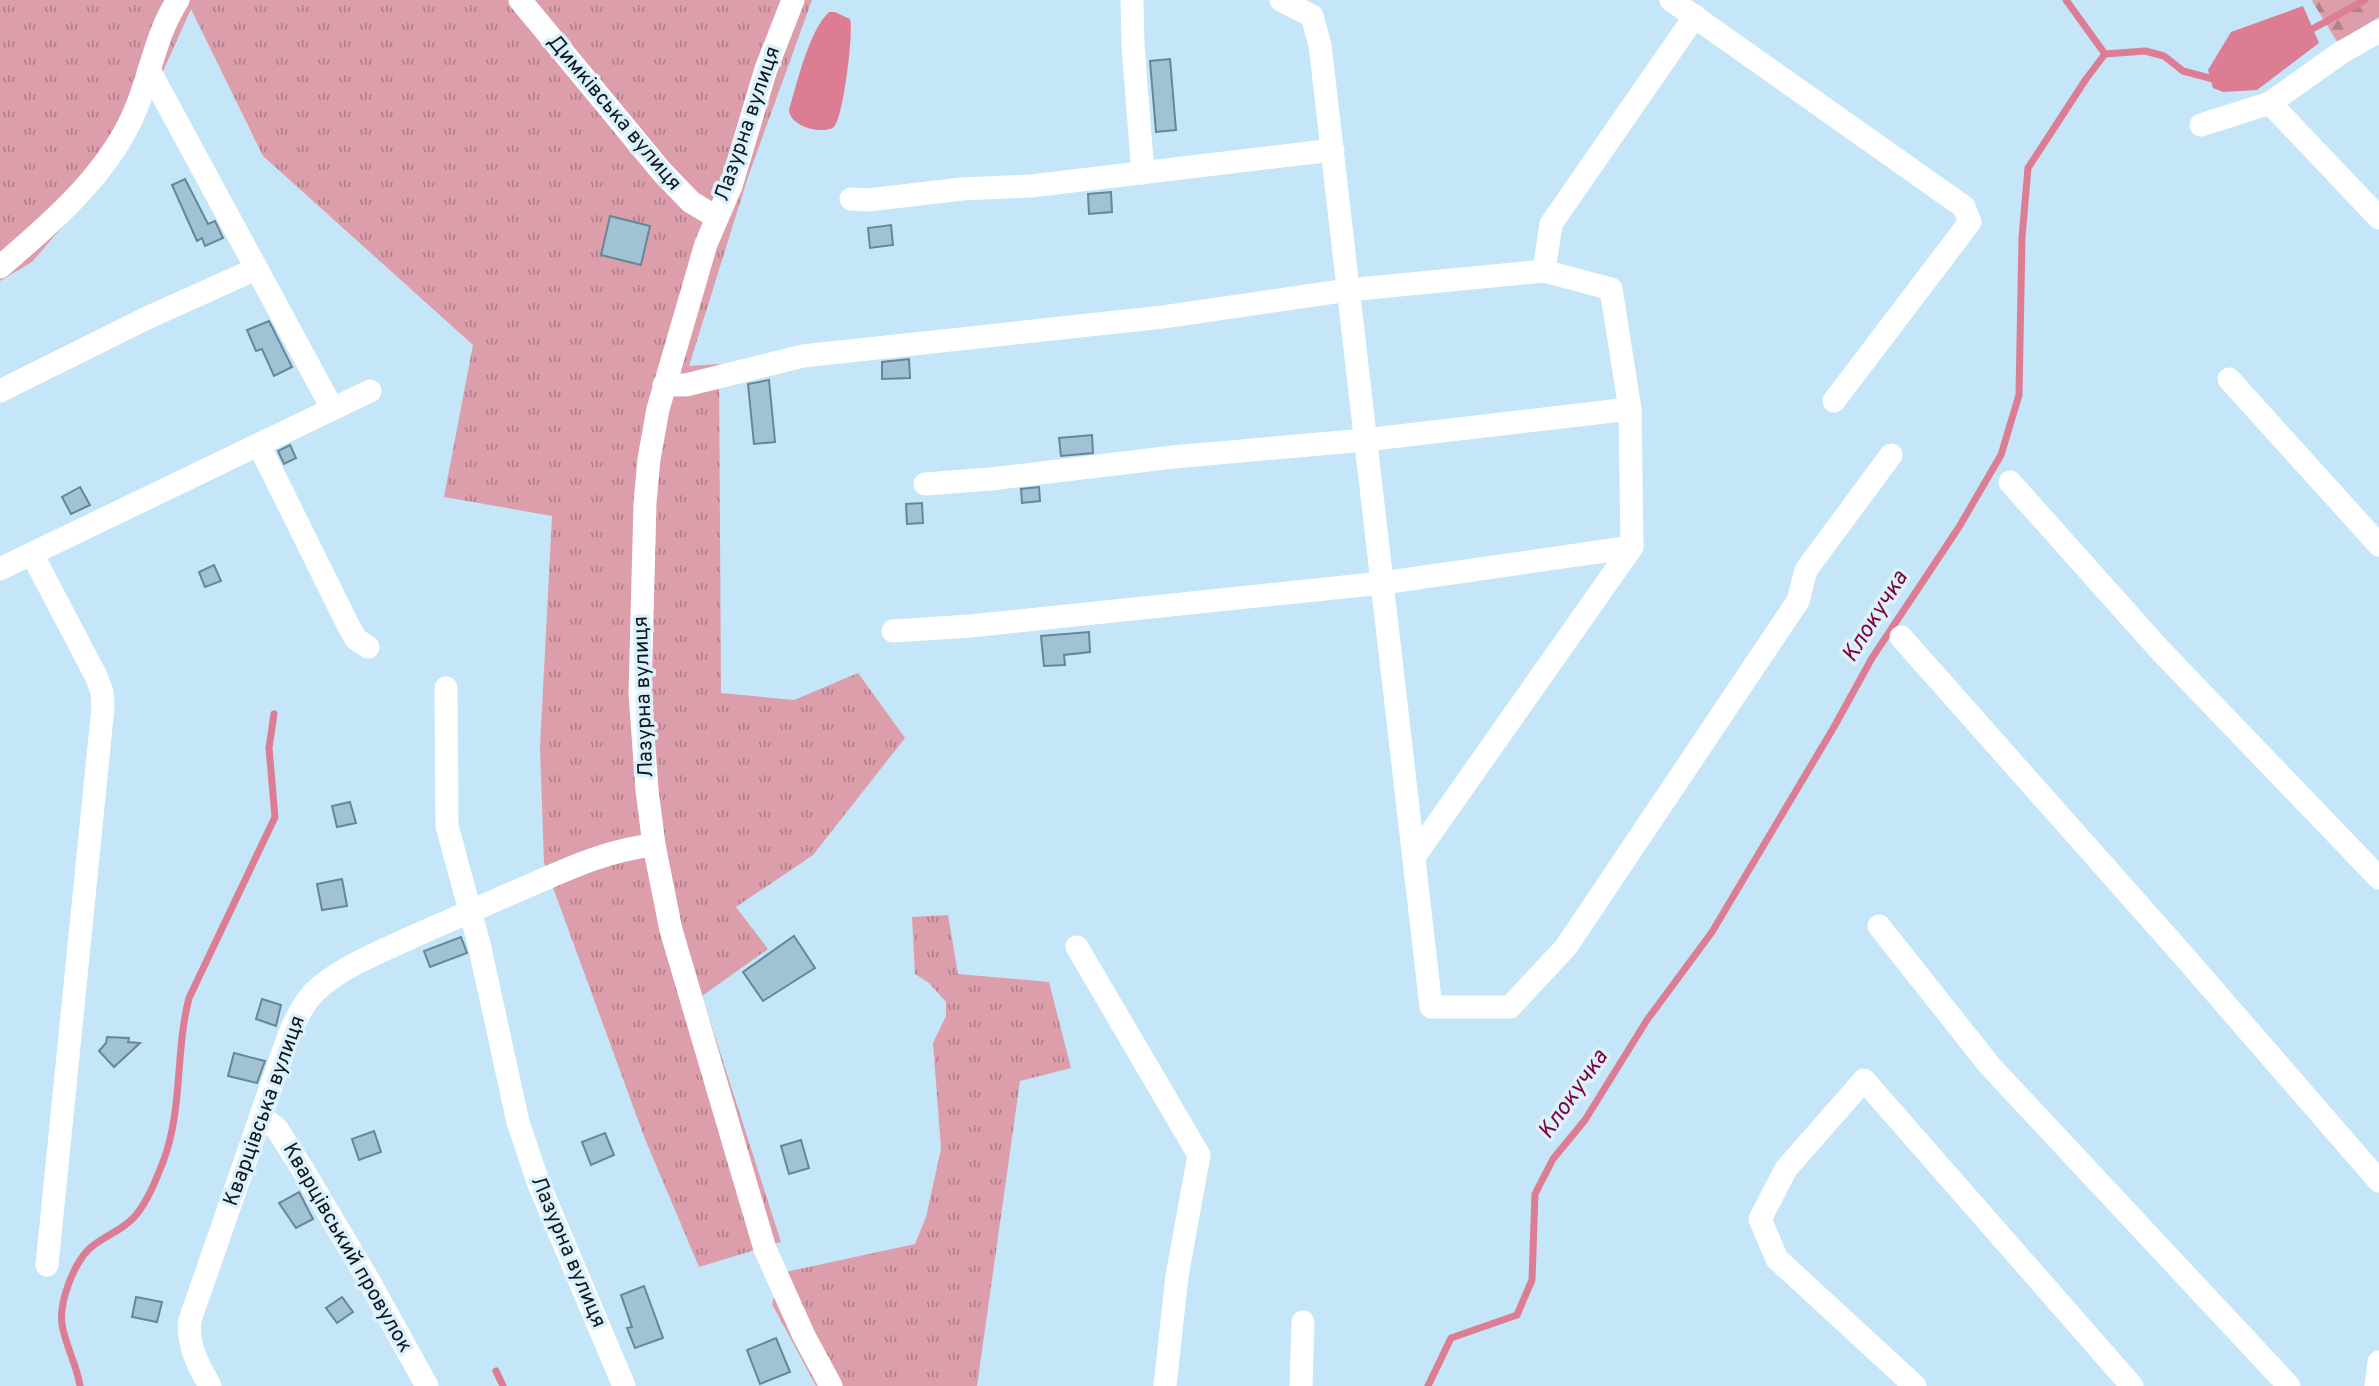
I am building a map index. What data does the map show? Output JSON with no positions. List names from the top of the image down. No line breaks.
{"streets":{"street":["Димківська вулиця","Лазурна вулиця","Кварцівська вулиця","Кварцівський провулок"]},"crossings":[["Димківська вулиця","Лазурна вулиця"],["Лазурна вулиця","Кварцівська вулиця"],["Кварцівська вулиця","Кварцівський провулок"]],"water":["Клокучка"]}
